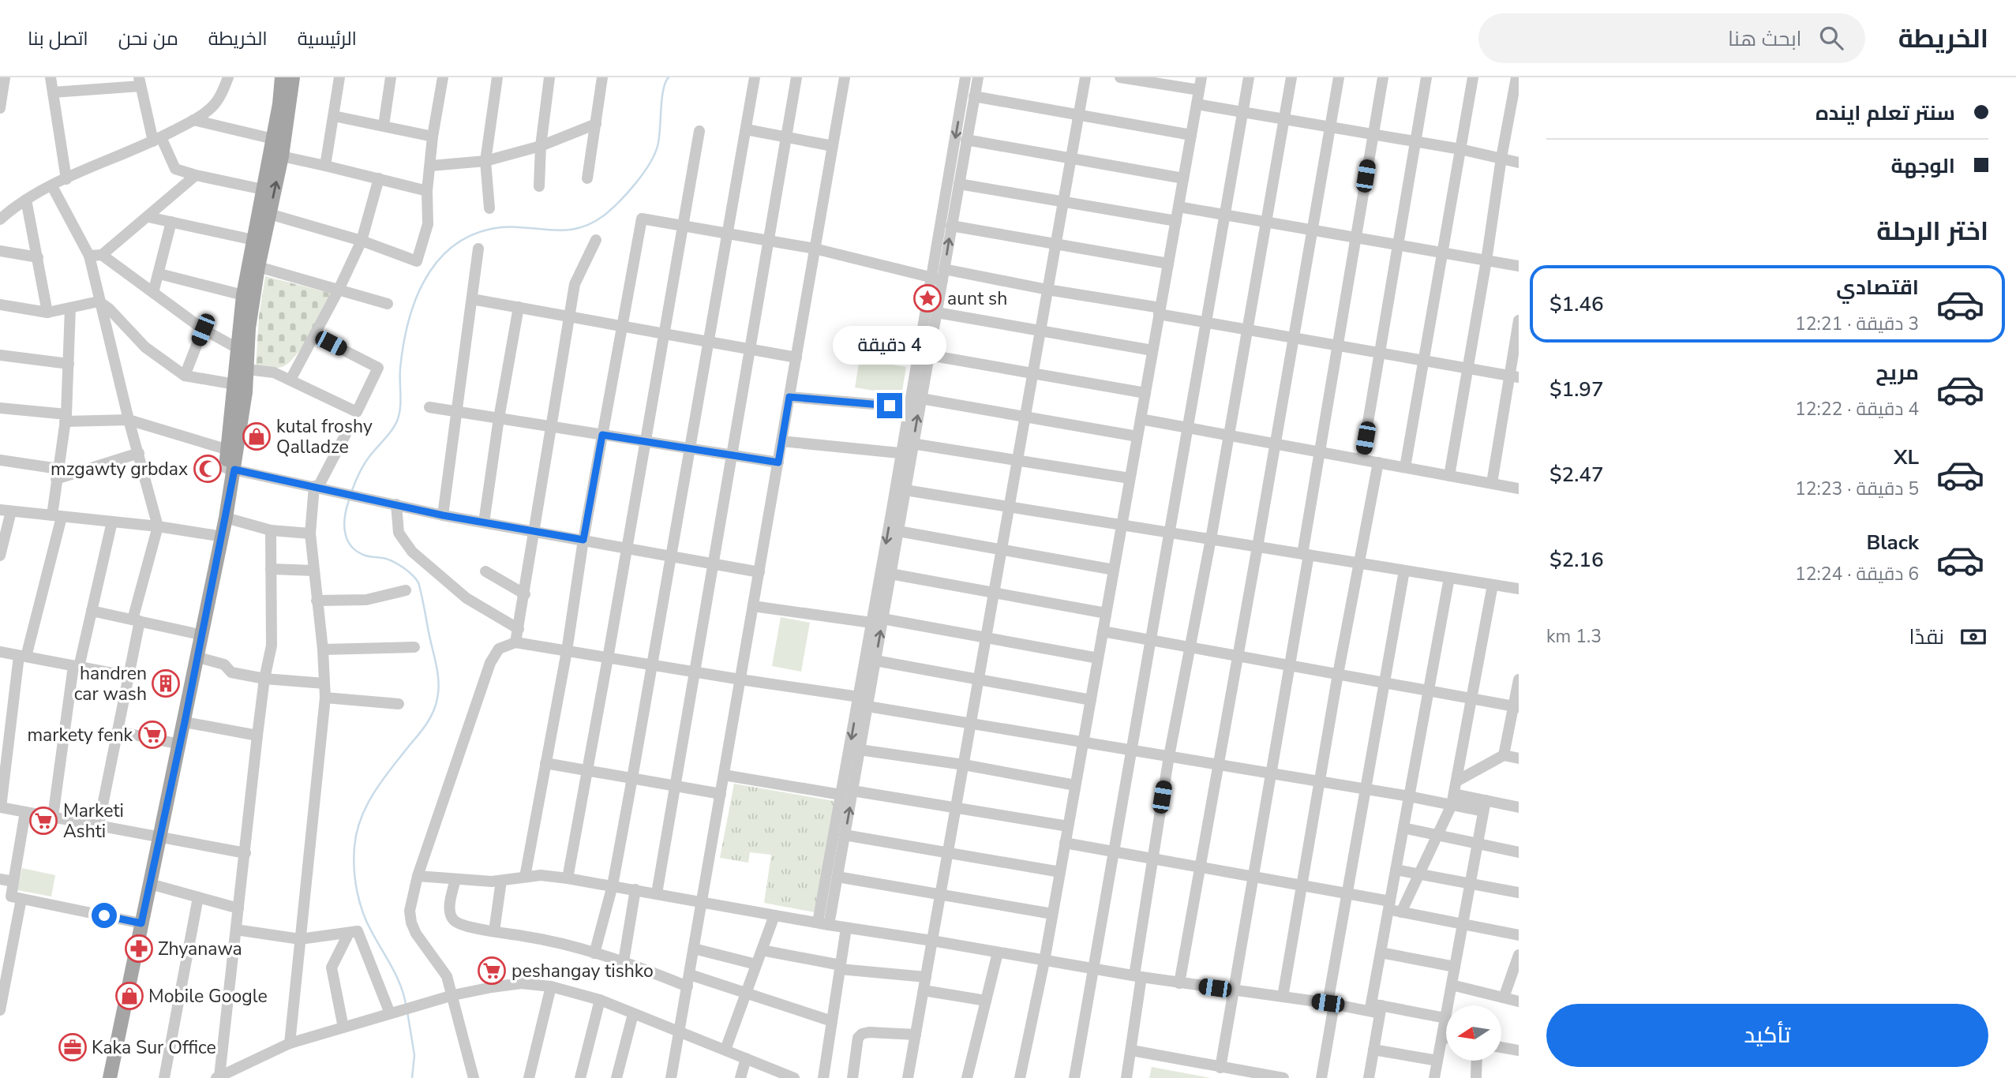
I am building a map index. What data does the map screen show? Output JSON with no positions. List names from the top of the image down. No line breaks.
{"places":{"place":["aunt sh"],"shop":["kutal froshy Qalladze","Mobile Google"],"mosque":["mzgawty grbdax"],"building":["handren car wash"],"supermarket":["markety fenk","Marketi Ashti","peshangay tishko"],"pharmacy":["Zhyanawa"],"office":["Kaka Sur Office"]},"north":"left","page":{"header":"الخريطة","search":"ابحث هنا","nav":["الرئيسية","الخريطة","من نحن","اتصل بنا"],"banner":["سنتر تعلم اينده","الوجهة"],"heading":"اختر الرحلة","list":[{"name":"اقتصادي","note":"3 دقيقة · 12:21","value":"$1.46"},{"name":"مريح","note":"4 دقيقة · 12:22","value":"$1.97"},{"name":"XL","note":"5 دقيقة · 12:23","value":"$2.47"},{"name":"Black","note":"6 دقيقة · 12:24","value":"$2.16"}],"bubble":"4 دقيقة","pay":["نقدًا","1.3 km"],"buttons":"تأكيد"}}
